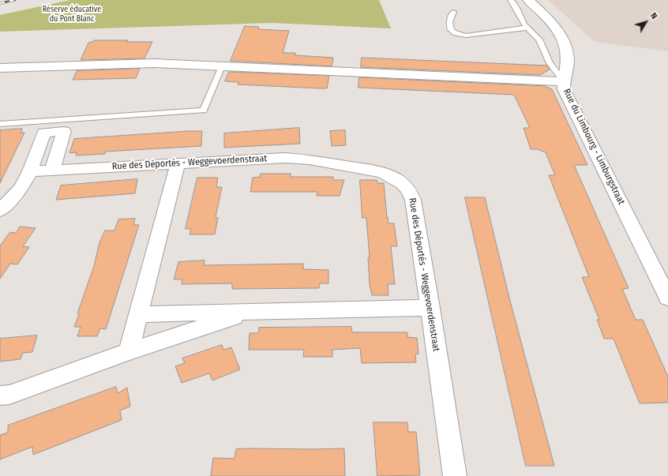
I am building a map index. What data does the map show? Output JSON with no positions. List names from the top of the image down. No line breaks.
{"streets":{"street":["Rue du Limbourg - Limburgstraat","Rue des Déportés - Weggevoerdenstraat"]},"parks":["Réserve éducative du Pont Blanc"],"north":"top right"}
